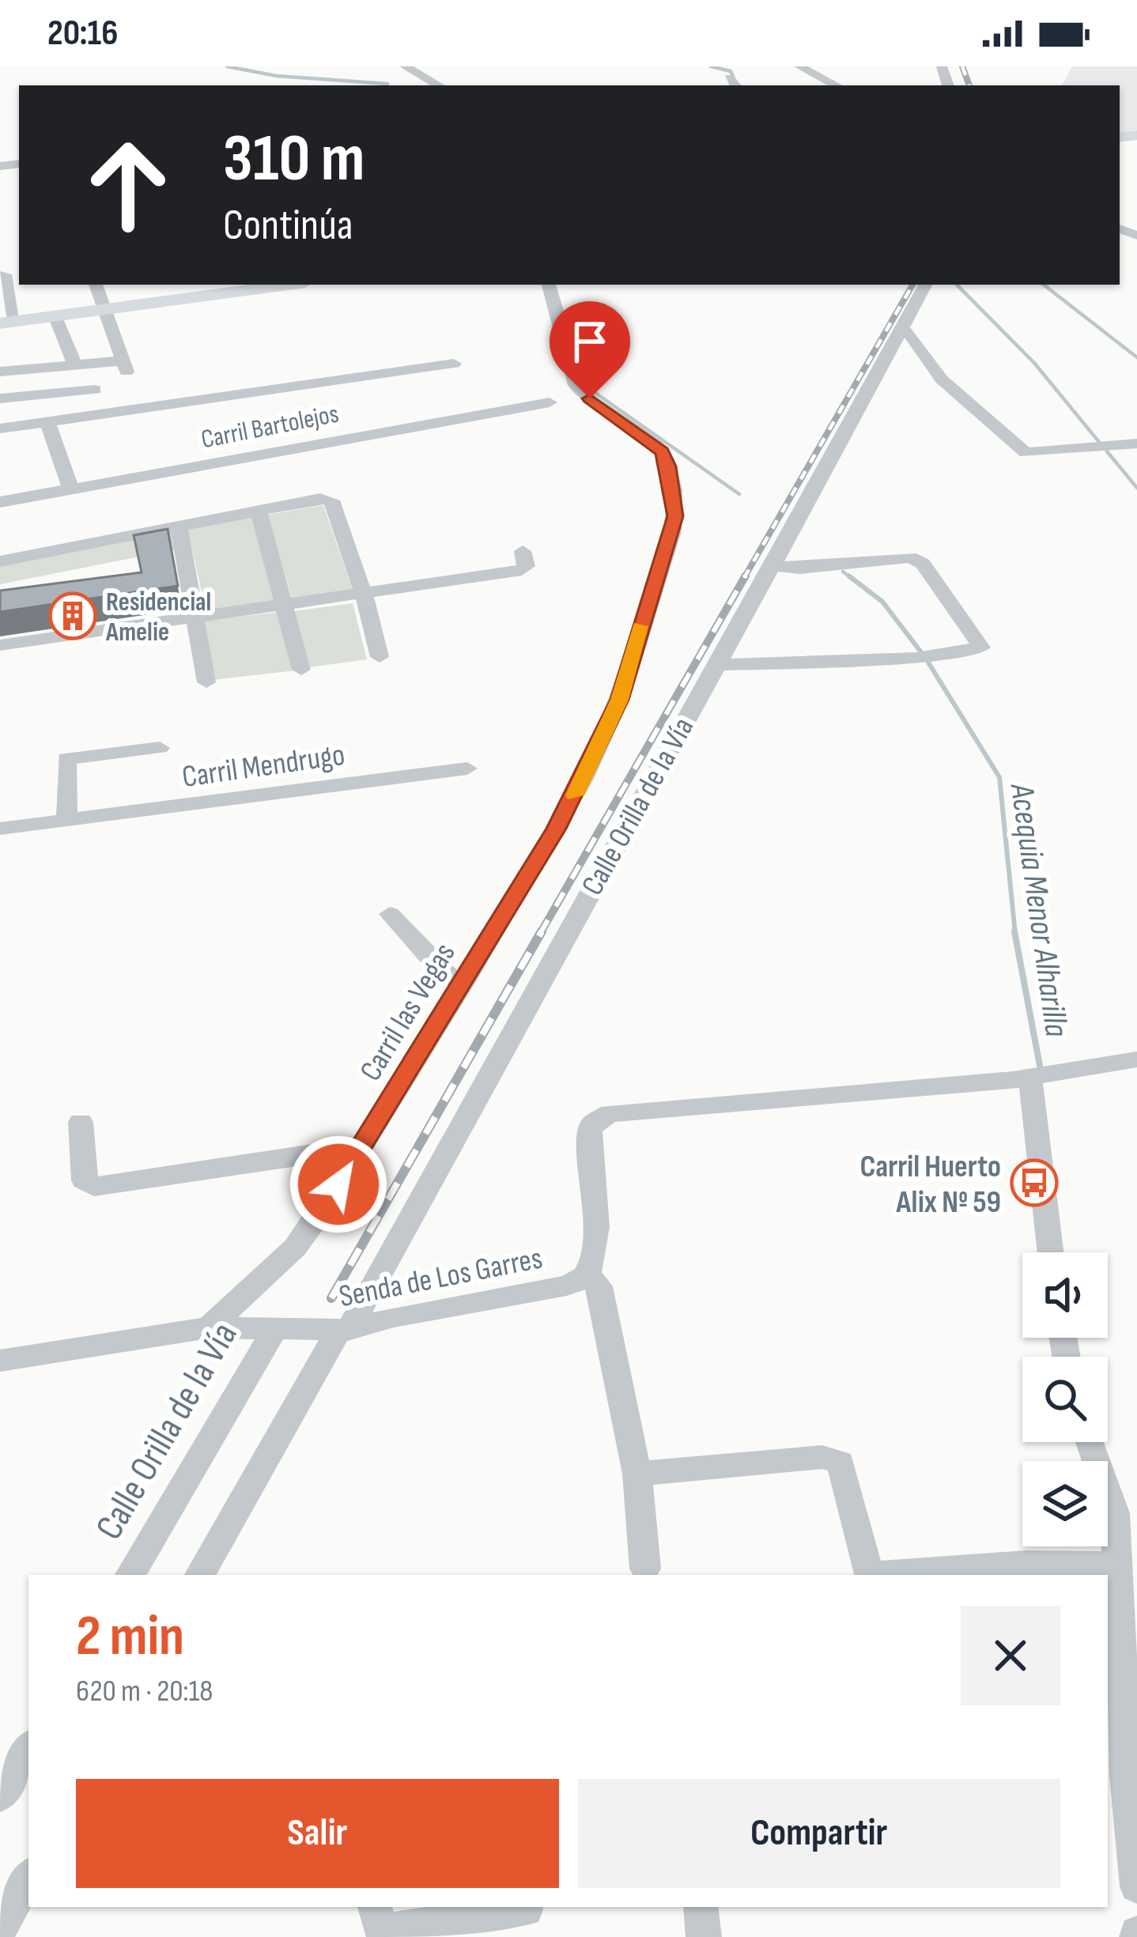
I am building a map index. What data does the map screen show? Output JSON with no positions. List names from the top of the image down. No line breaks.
{"streets":{"street":["Carril Bartolejos","Carril Mendrugo","Calle Orilla de la Vía","Carril las Vegas","Senda de Los Garres"]},"crossings":[["Calle Orilla de la Vía","Senda de Los Garres"],["Carril las Vegas","Senda de Los Garres"]],"water":["Acequia Menor Alharilla"],"places":{"building":["Residencial Amelie"],"bus stop":["Carril Huerto Alix Nº 59"]},"page":{"status":"20:16","turn":["310 m","Continúa"],"heading":["2 min","620 m · 20:18"],"buttons":["Salir","Compartir"]}}
